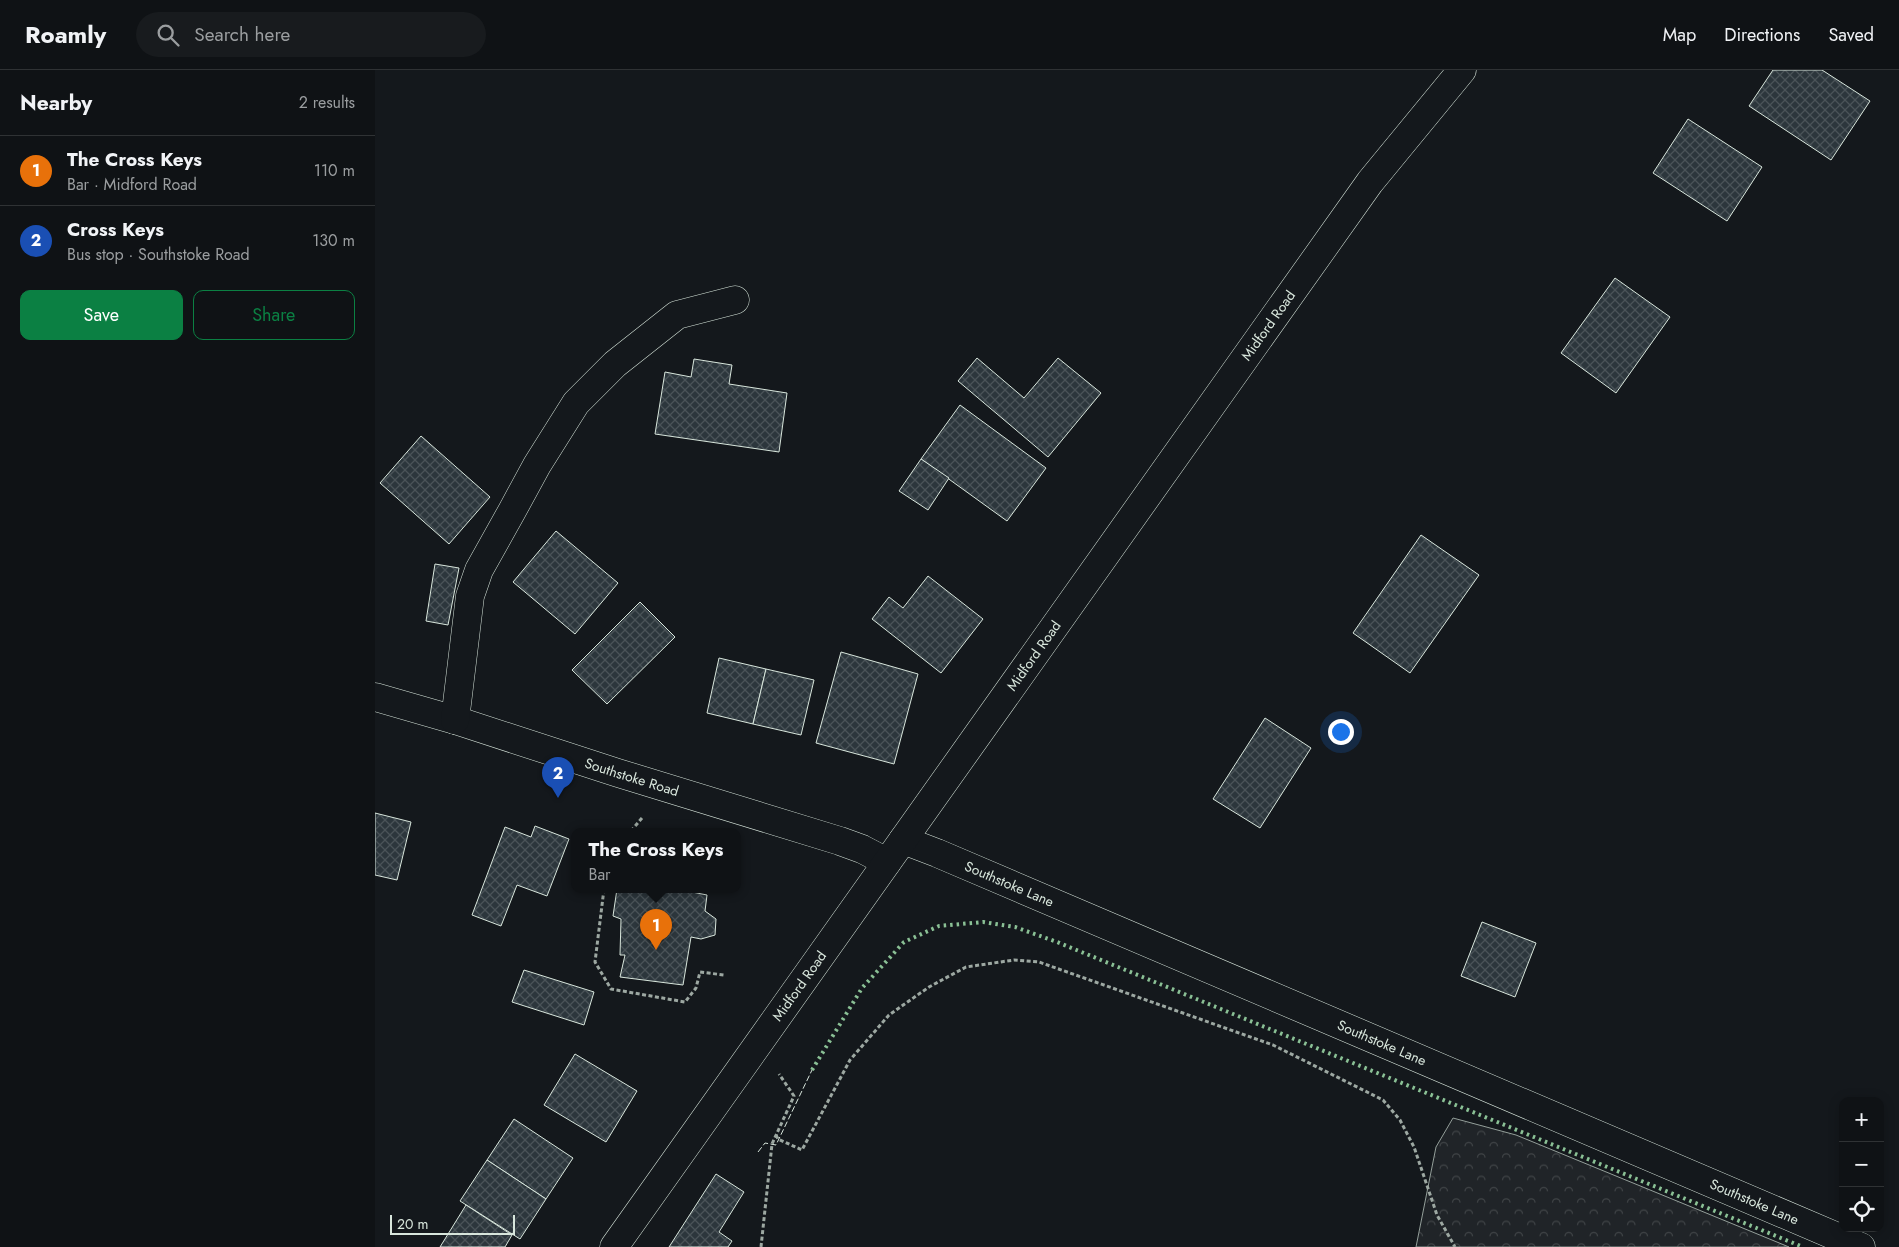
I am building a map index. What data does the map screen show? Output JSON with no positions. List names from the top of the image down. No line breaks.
{"streets":{"street":["Midford Road","Southstoke Road","Southstoke Lane"]},"crossings":[["Midford Road","Southstoke Road"],["Midford Road","Southstoke Lane"]],"scale_bar":"20 m","page":{"header":"Roamly","search":"Search here","nav":["Map","Directions","Saved"],"heading":["Nearby","2 results"],"list":[{"mark":"1","name":"The Cross Keys","note":"Bar · Midford Road","value":"110 m"},{"mark":"2","name":"Cross Keys","note":"Bus stop · Southstoke Road","value":"130 m"}],"buttons":["Save","Share"],"pins":["2","1"],"popup":["The Cross Keys","Bar"],"map_buttons":["+","−"],"scale":"20 m"}}
